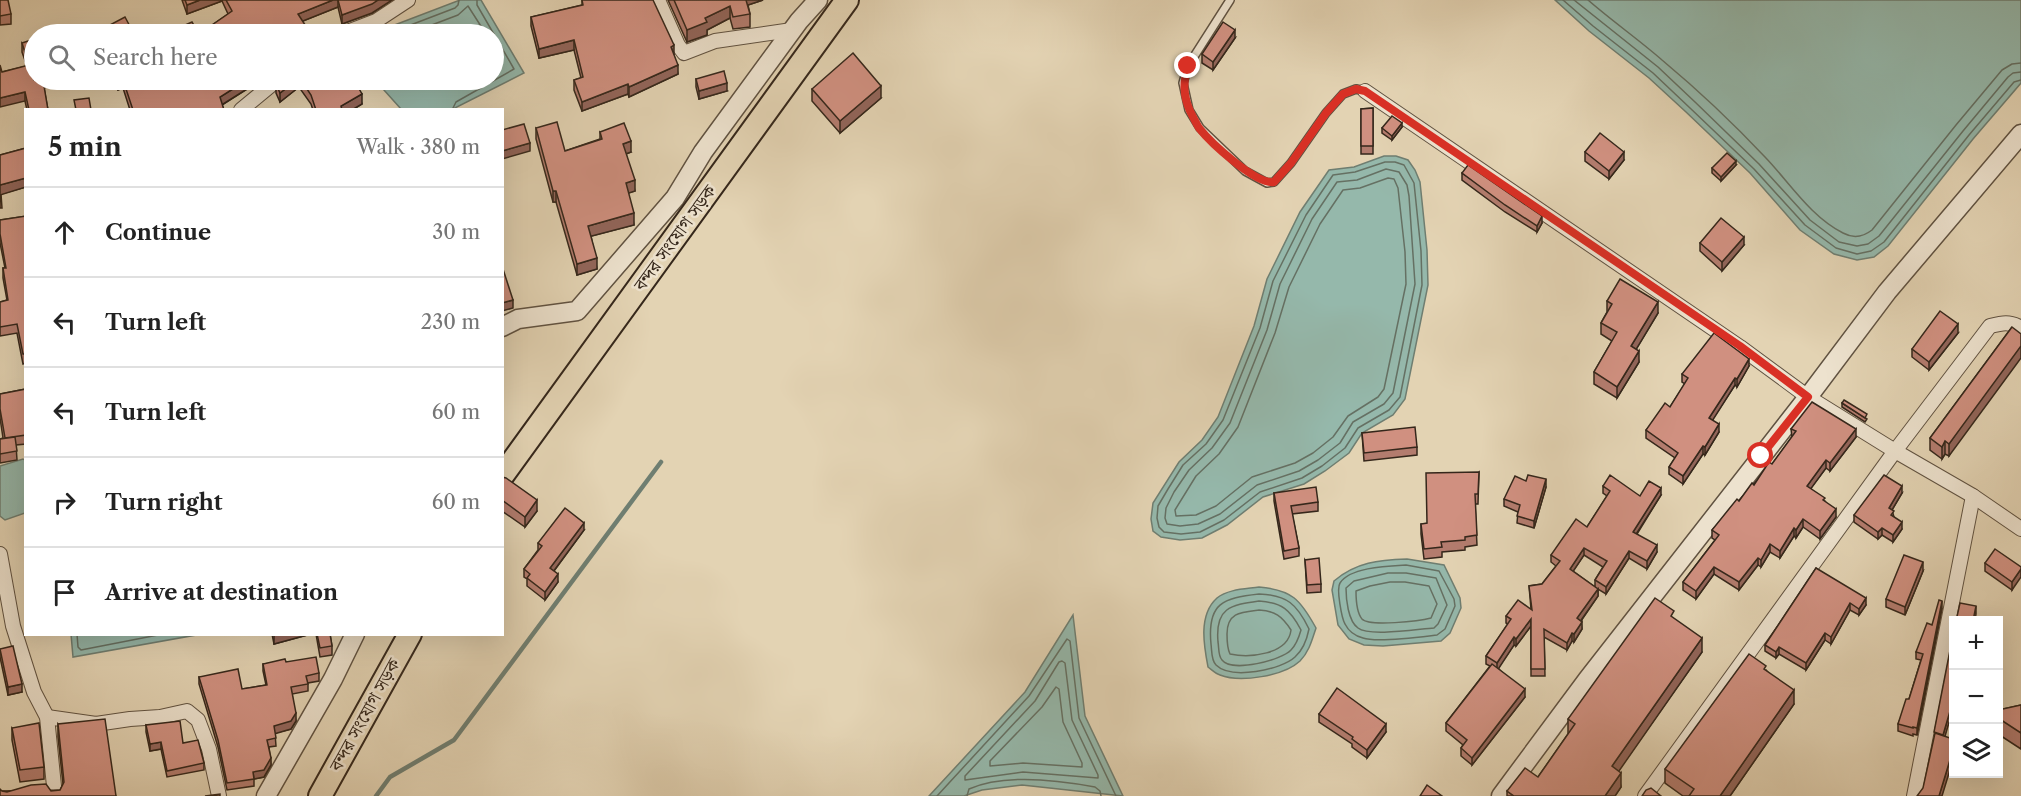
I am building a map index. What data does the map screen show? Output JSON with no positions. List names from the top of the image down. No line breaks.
{"streets":{"highway":["বন্দর সংযোগ সড়ক"]},"page":{"search":"Search here","heading":["5 min","Walk · 380 m"],"list":[["Continue","30 m"],["Turn left","230 m"],["Turn left","60 m"],["Turn right","60 m"],"Arrive at destination"],"map_buttons":["+","−"]}}
